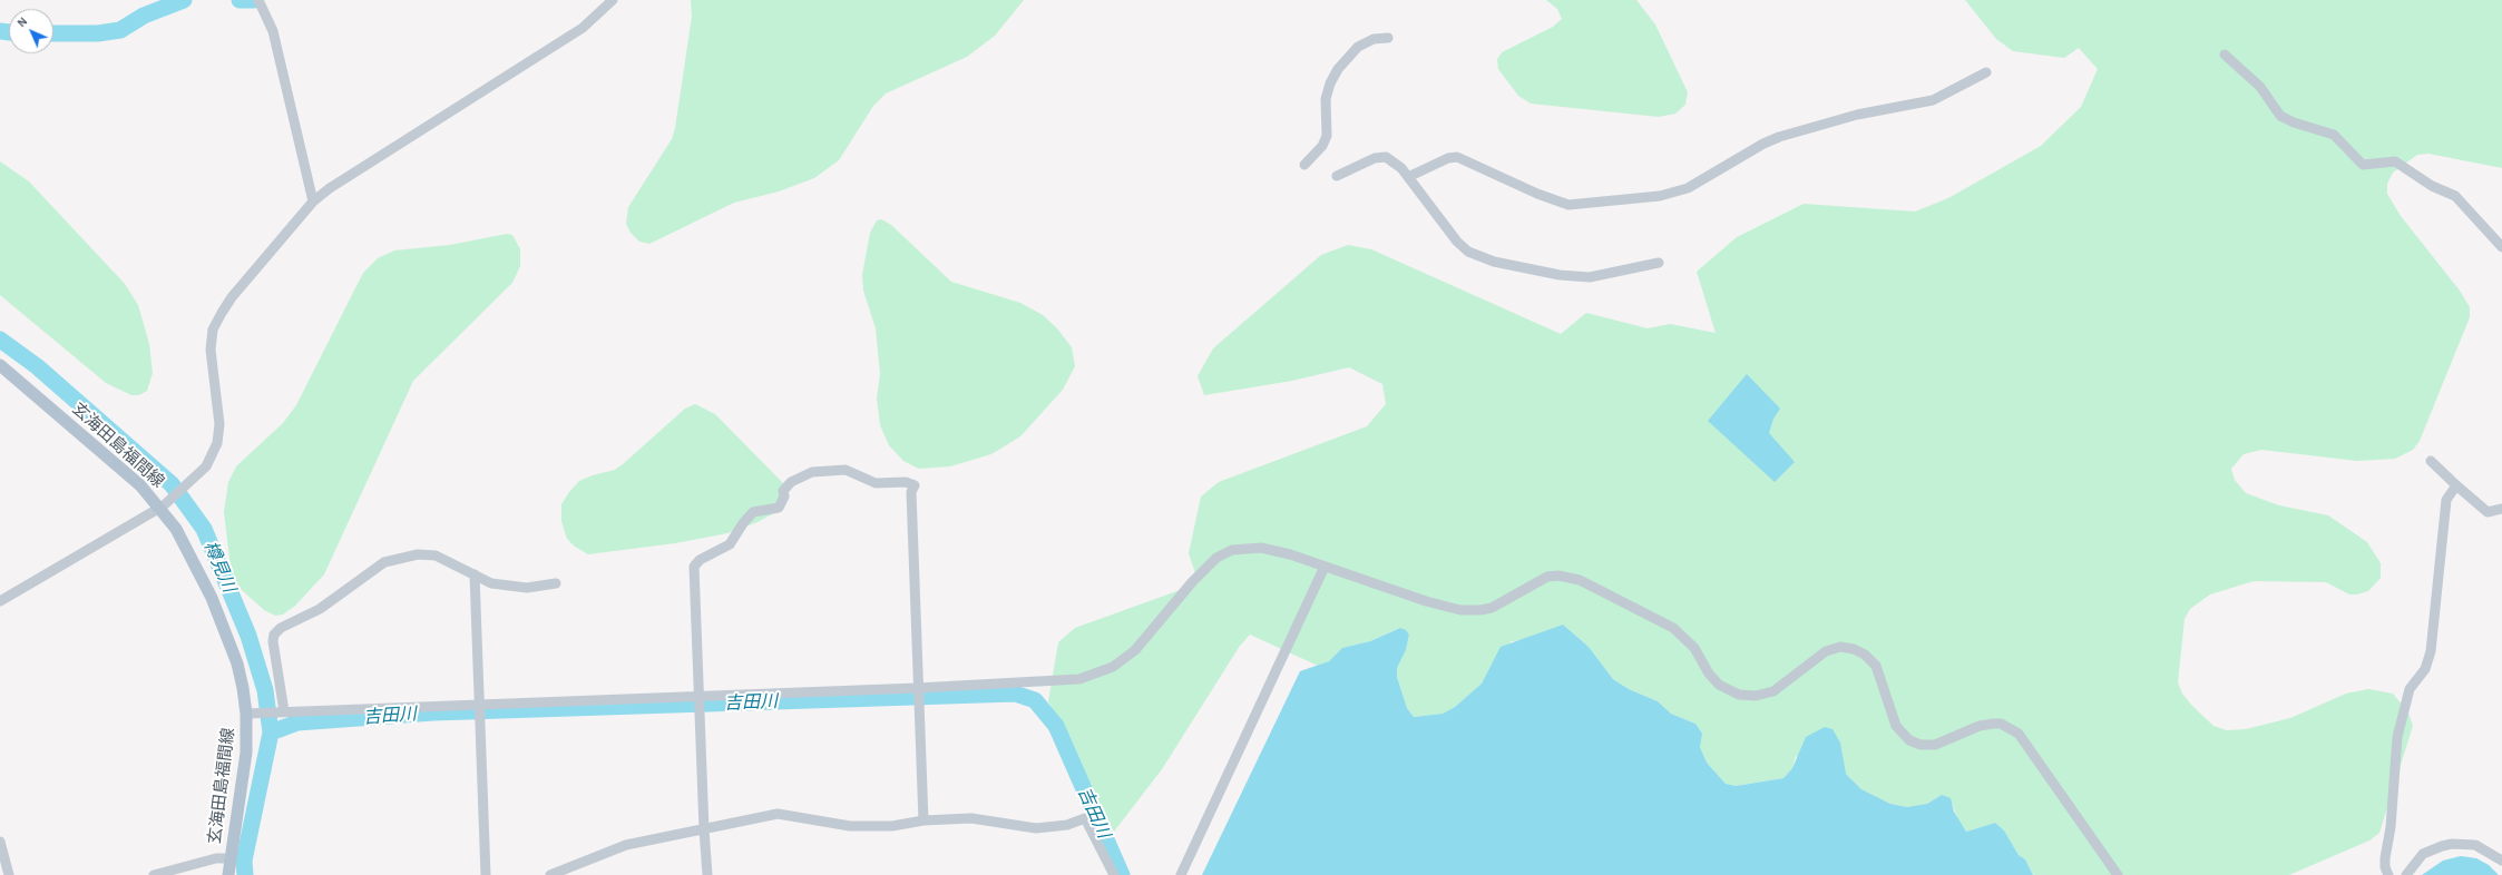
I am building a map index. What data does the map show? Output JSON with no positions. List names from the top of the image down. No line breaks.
{"streets":{"main road":["玄海田島福間線"]},"water":["樽見川","吉田川"],"north":"top left"}
